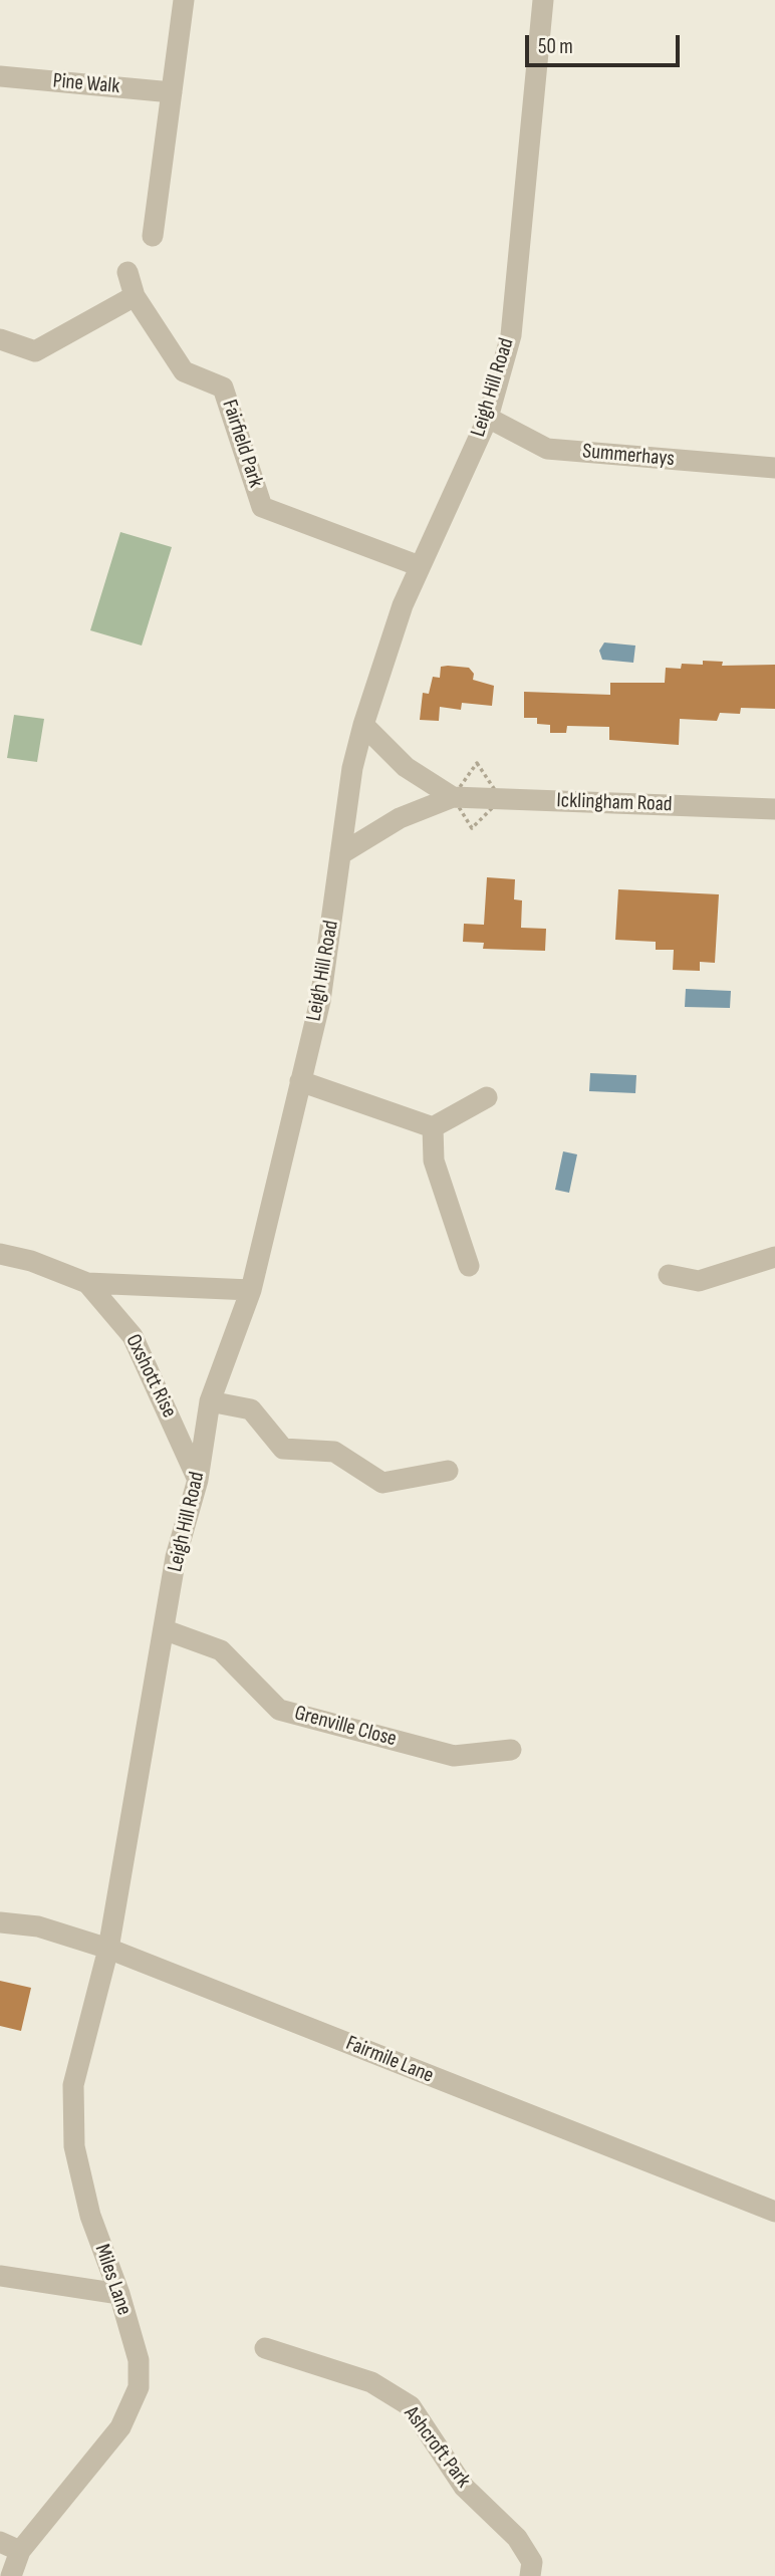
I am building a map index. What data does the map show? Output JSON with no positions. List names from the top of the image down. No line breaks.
{"streets":{"street":["Pine Walk","Leigh Hill Road","Fairfield Park","Summerhays","Icklingham Road","Oxshott Rise","Grenville Close","Fairmile Lane","Miles Lane","Ashcroft Park"]},"crossings":[["Leigh Hill Road","Fairfield Park"],["Leigh Hill Road","Summerhays"],["Leigh Hill Road","Icklingham Road"],["Leigh Hill Road","Oxshott Rise"],["Leigh Hill Road","Grenville Close"],["Leigh Hill Road","Fairmile Lane"],["Leigh Hill Road","Miles Lane"],["Fairmile Lane","Miles Lane"]],"scale_bar":"50 m"}
